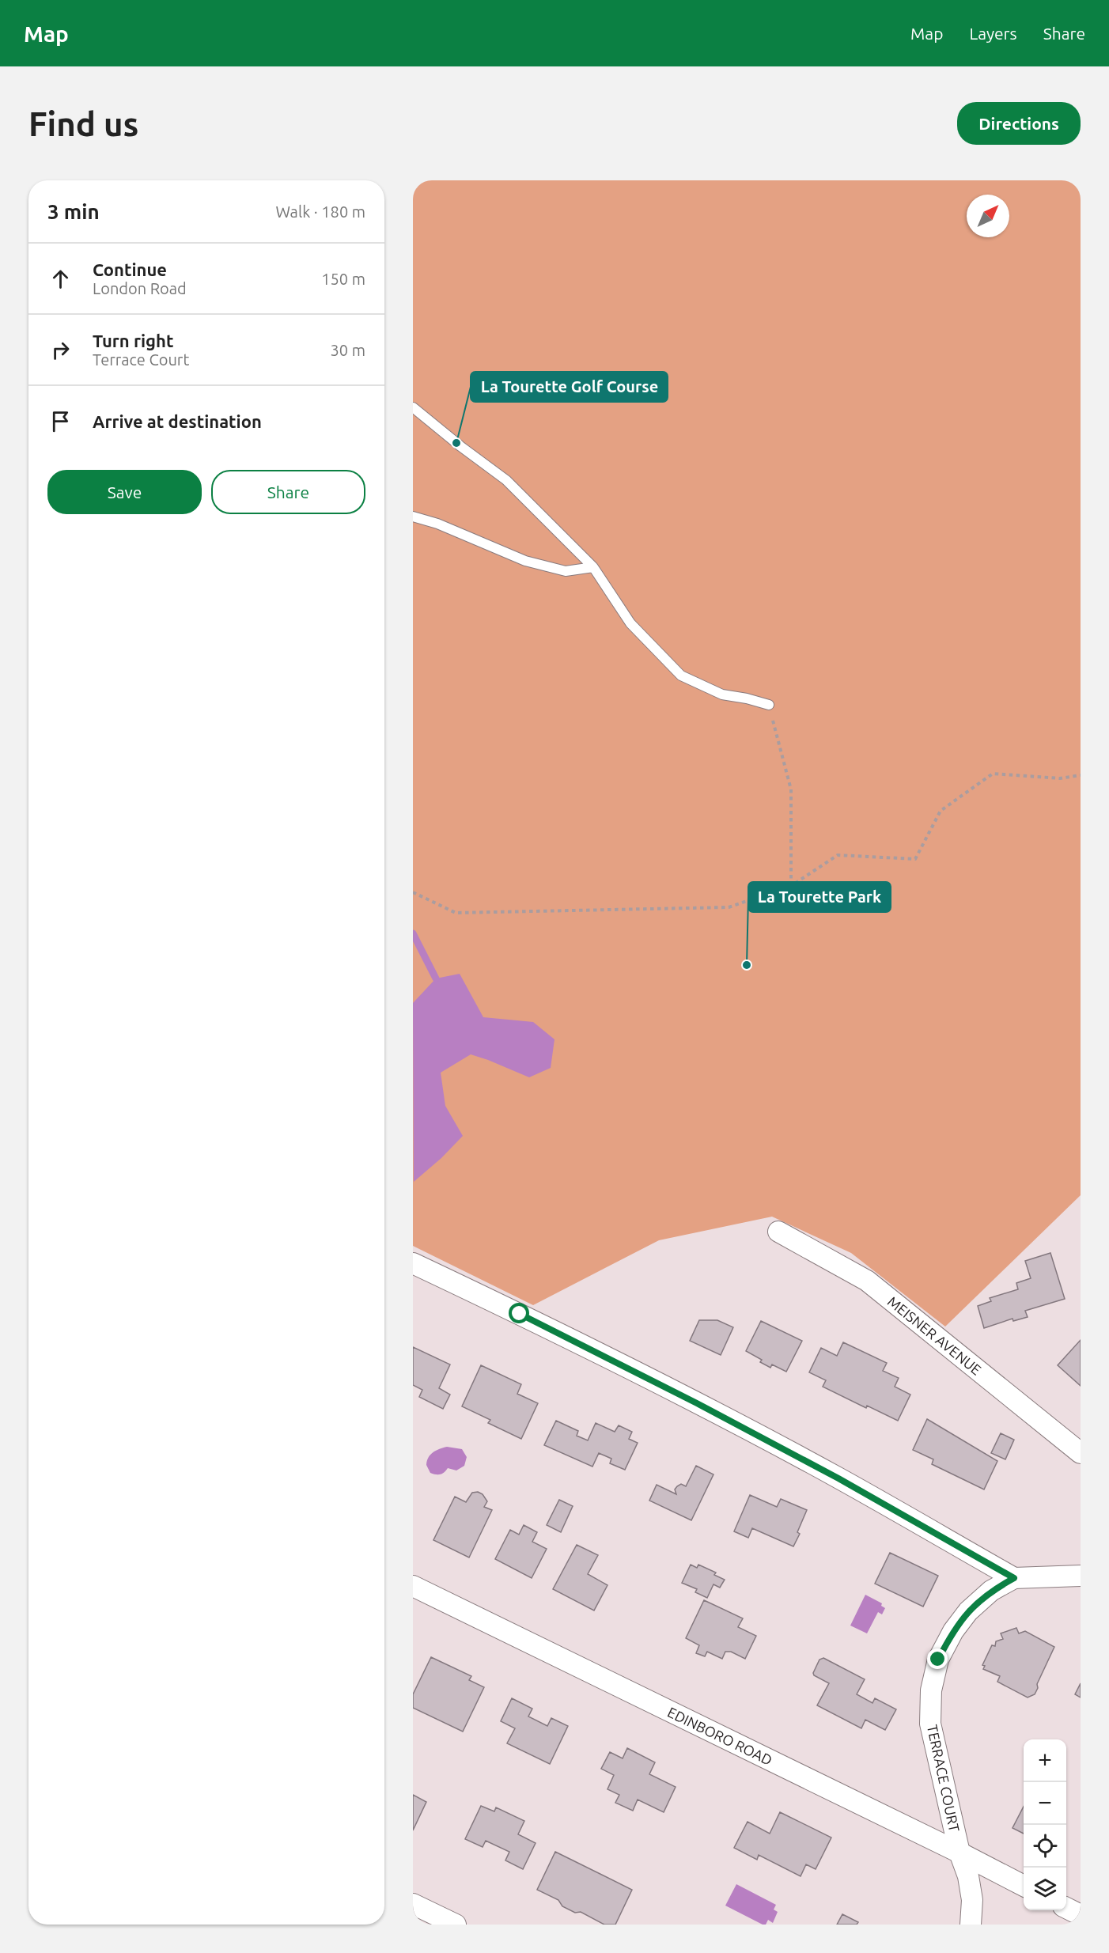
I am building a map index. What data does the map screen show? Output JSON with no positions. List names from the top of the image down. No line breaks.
{"streets":{"street":["MEISNER AVENUE","EDINBORO ROAD","TERRACE COURT"]},"crossings":[["EDINBORO ROAD","TERRACE COURT"]],"places":["La Tourette Golf Course","La Tourette Park"],"north":"top right","page":{"header":"Map","nav":["Map","Layers","Share"],"buttons":["Directions",["Save","Share"]],"title":"Find us","heading":["3 min","Walk · 180 m"],"list":[["Continue","London Road","150 m"],["Turn right","Terrace Court","30 m"],"Arrive at destination"],"map_buttons":["+","−"]}}
